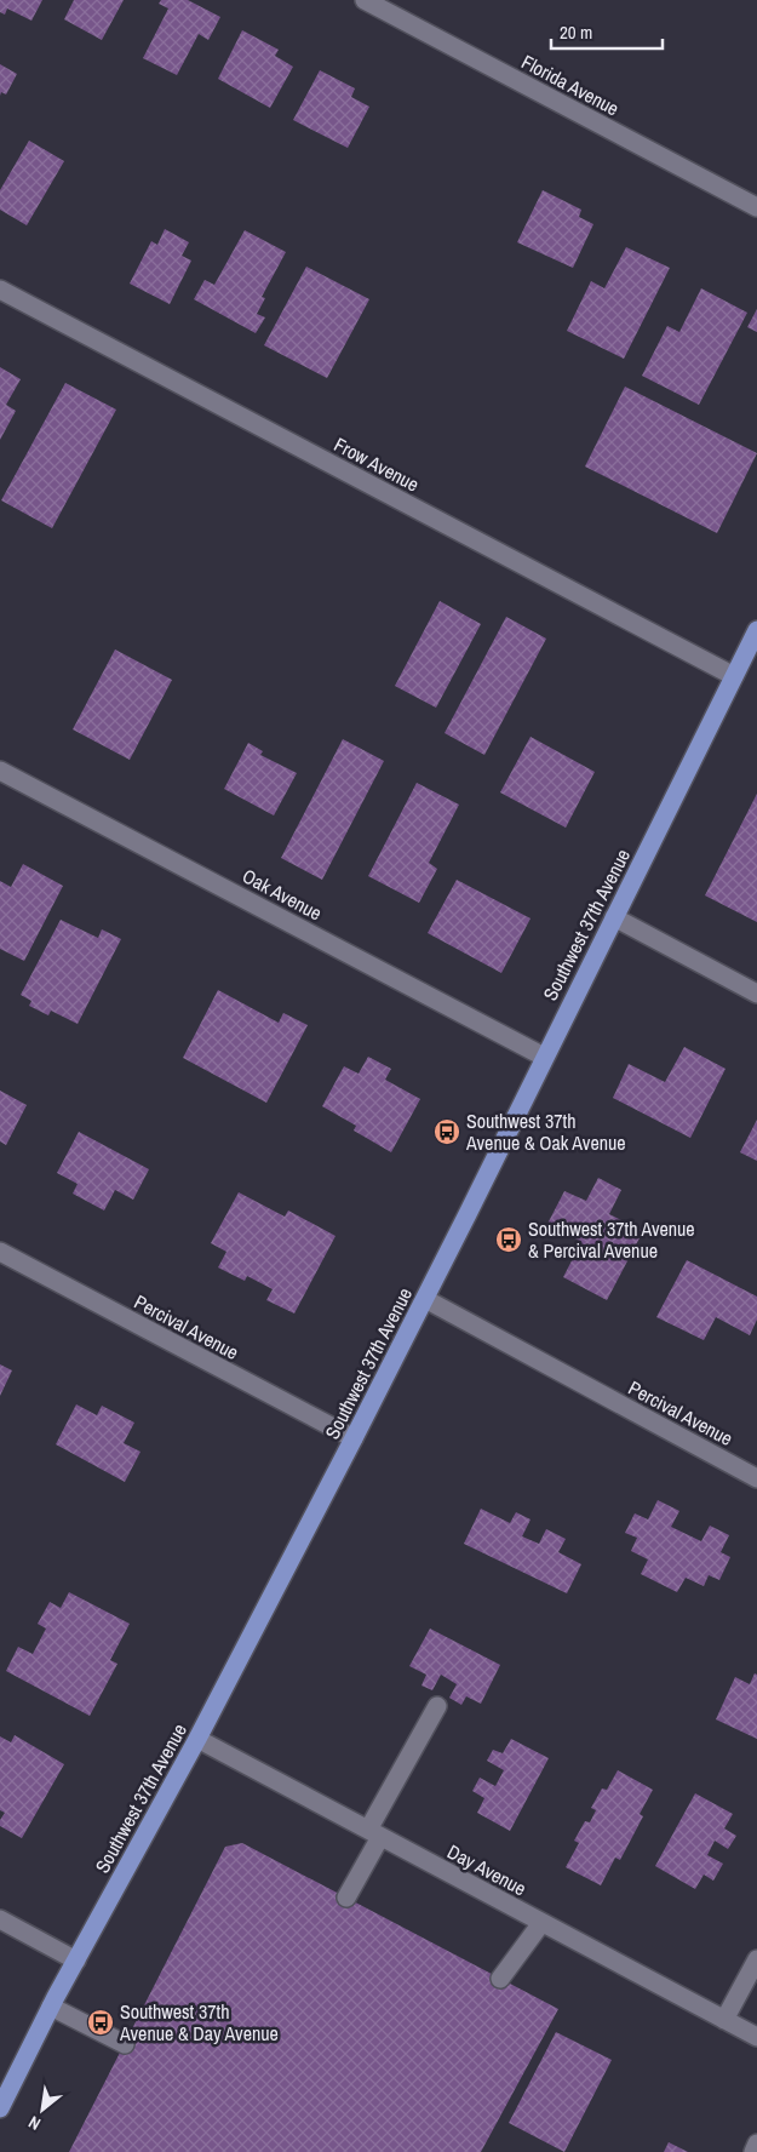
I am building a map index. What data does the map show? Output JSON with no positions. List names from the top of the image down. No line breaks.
{"streets":{"main road":["Southwest 37th Avenue"],"street":["Florida Avenue","Frow Avenue","Oak Avenue","Percival Avenue","Day Avenue"]},"crossings":[["Frow Avenue","Southwest 37th Avenue"],["Oak Avenue","Southwest 37th Avenue"],["Southwest 37th Avenue","Percival Avenue"],["Southwest 37th Avenue","Day Avenue"]],"places":{"bus stop":["Southwest 37th Avenue & Oak Avenue","Southwest 37th Avenue & Percival Avenue","Southwest 37th Avenue & Day Avenue"]},"scale_bar":"20 m","north":"bottom left"}
